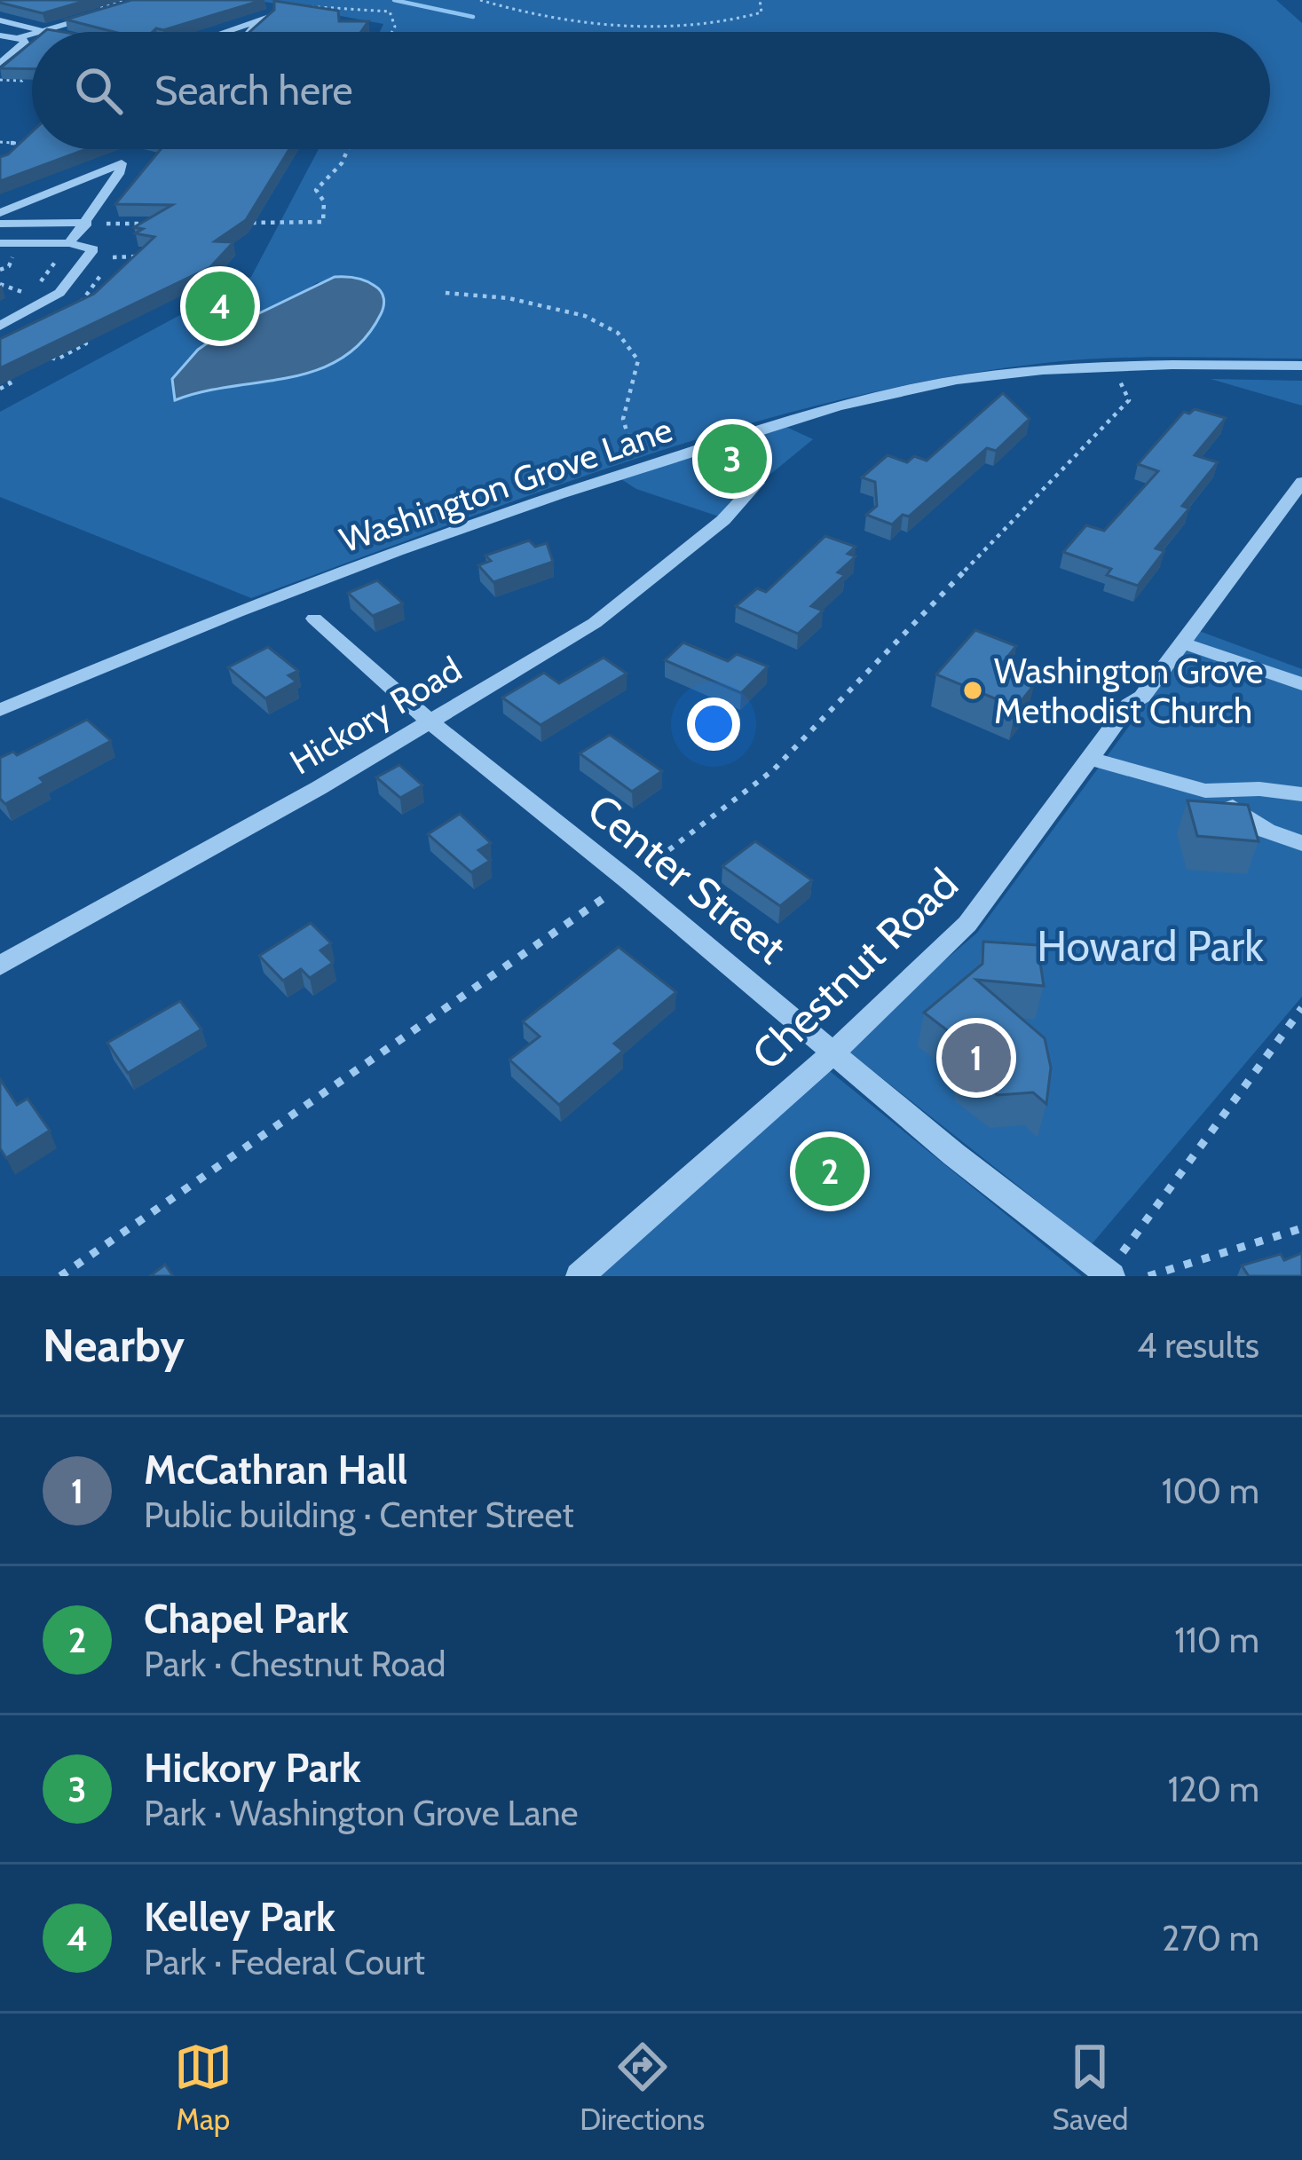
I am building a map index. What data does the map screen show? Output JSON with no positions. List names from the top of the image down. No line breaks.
{"streets":{"street":["Washington Grove Lane","Hickory Road","Center Street","Chestnut Road"]},"crossings":[["Hickory Road","Center Street"],["Center Street","Chestnut Road"]],"parks":["Howard Park"],"places":["Washington Grove Methodist Church"],"page":{"search":"Search here","pins":["4","3","1","2"],"heading":["Nearby","4 results"],"list":[{"mark":"1","name":"McCathran Hall","note":"Public building · Center Street","value":"100 m"},{"mark":"2","name":"Chapel Park","note":"Park · Chestnut Road","value":"110 m"},{"mark":"3","name":"Hickory Park","note":"Park · Washington Grove Lane","value":"120 m"},{"mark":"4","name":"Kelley Park","note":"Park · Federal Court","value":"270 m"}],"nav":["Map","Directions","Saved"]}}
